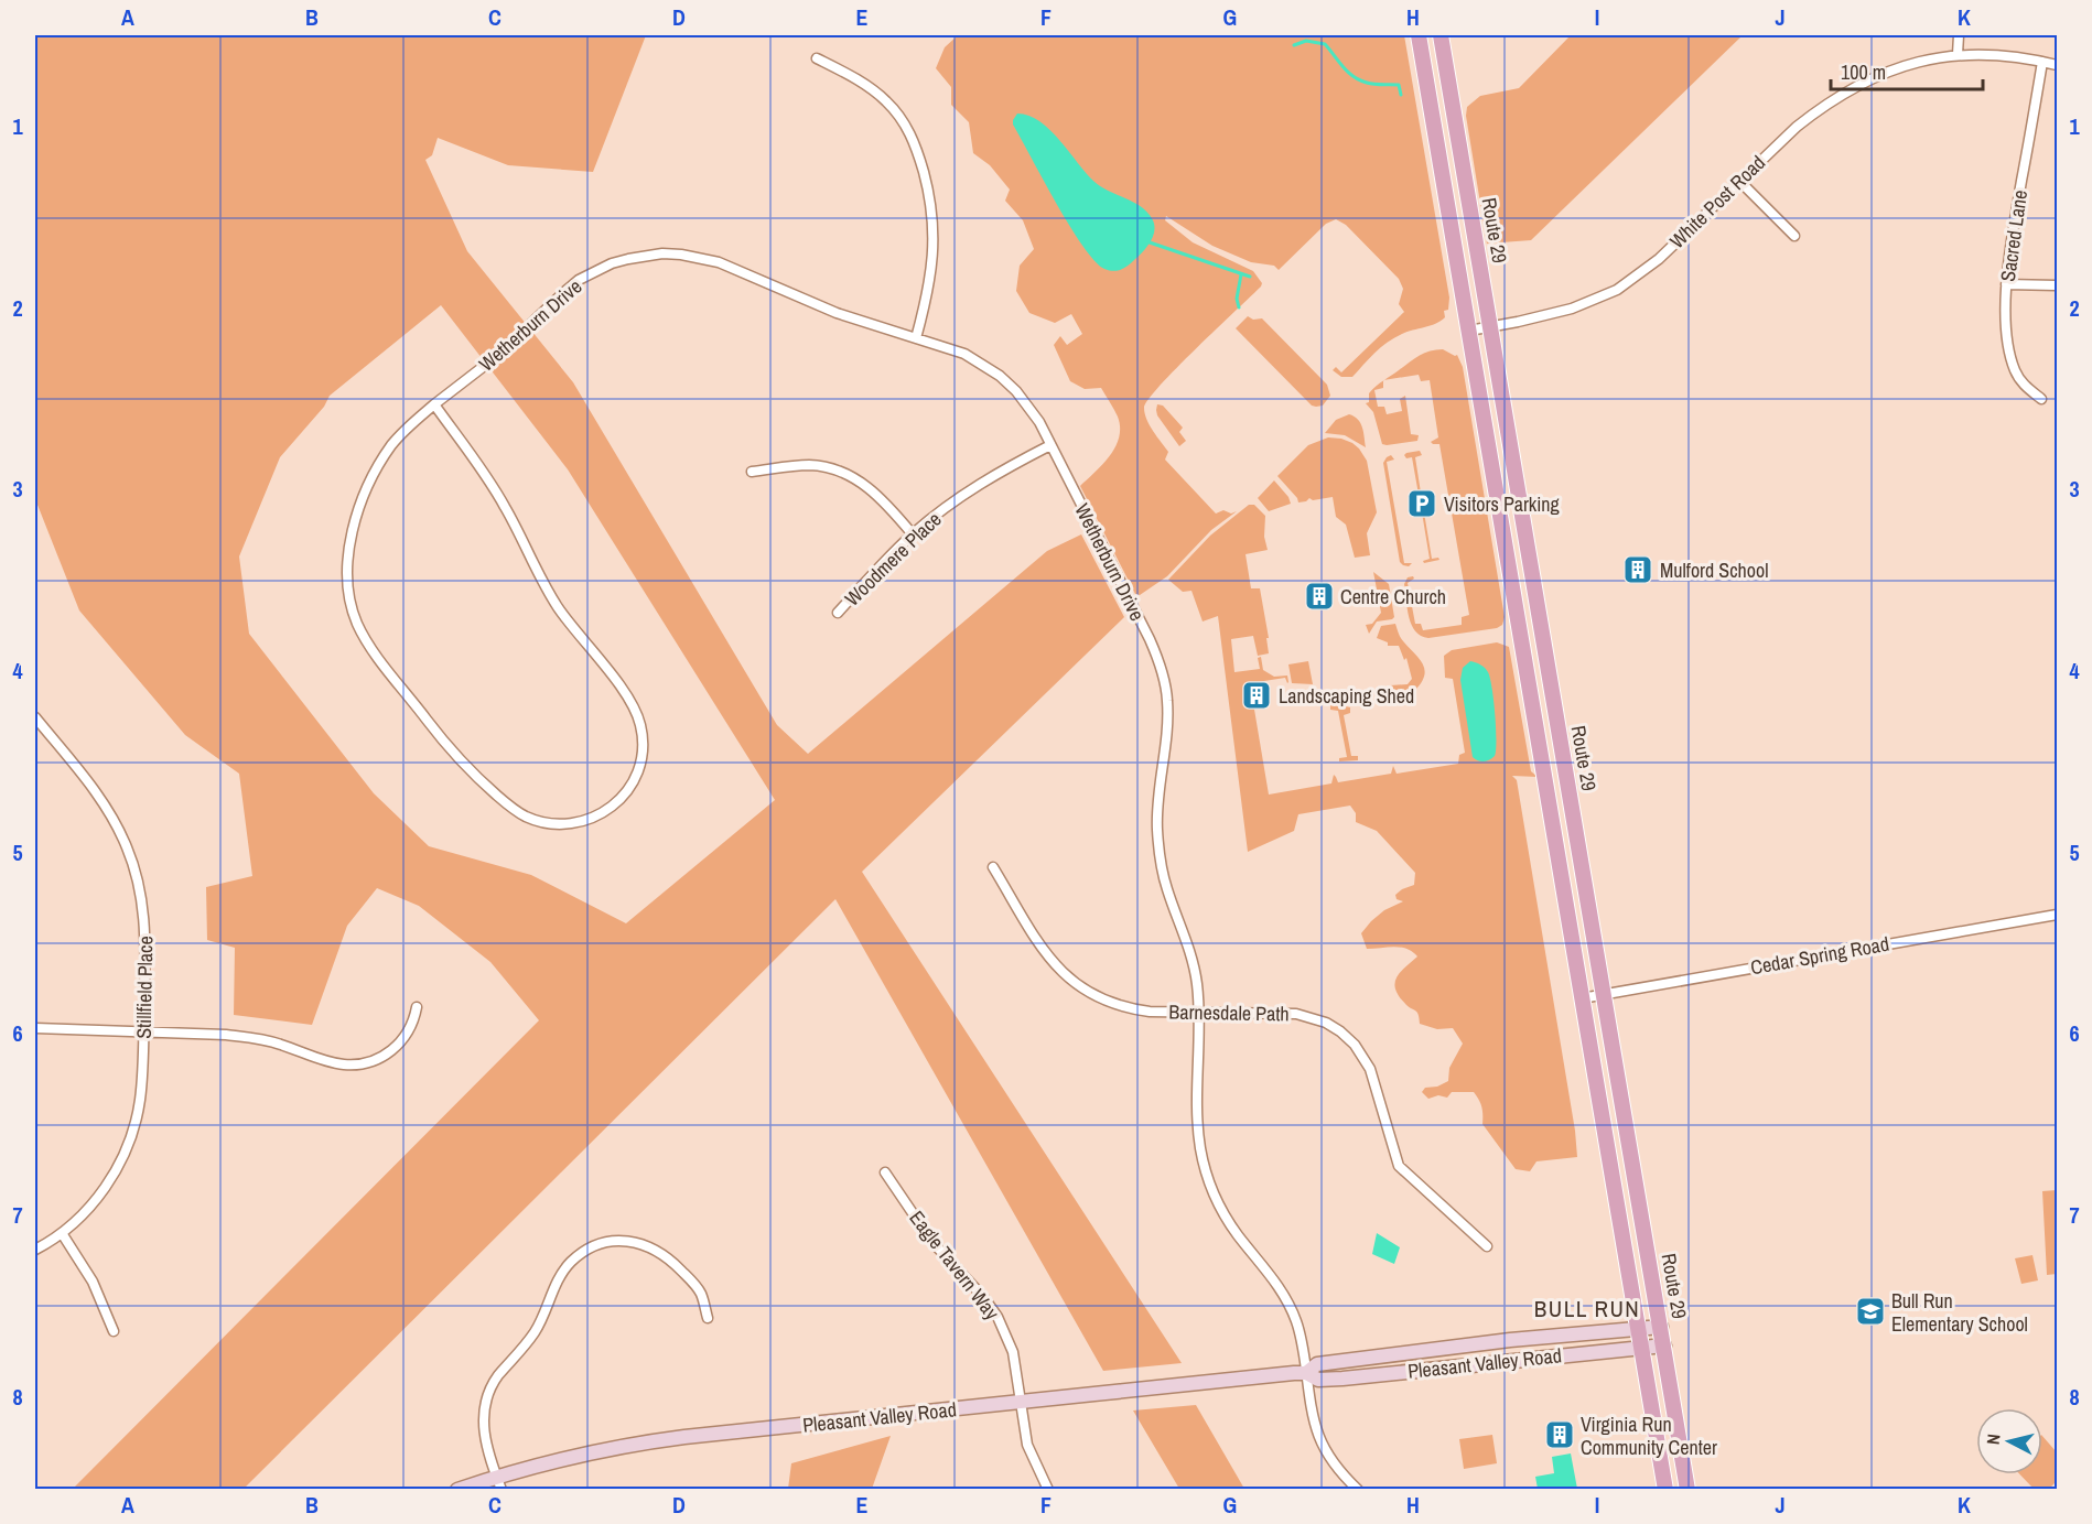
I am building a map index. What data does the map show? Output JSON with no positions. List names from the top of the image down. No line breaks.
{"streets":{"main road":["Route 29","Pleasant Valley Road"],"street":["White Post Road","Sacred Lane","Wetherburn Drive","Woodmere Place","Cedar Spring Road","Stillfield Place","Barnesdale Path","Eagle Tavern Way"]},"crossings":[["White Post Road","Route 29"],["White Post Road","Sacred Lane"],["Route 29","Cedar Spring Road"],["Route 29","Pleasant Valley Road"],["Wetherburn Drive","Woodmere Place"],["Wetherburn Drive","Barnesdale Path"],["Wetherburn Drive","Pleasant Valley Road"],["Eagle Tavern Way","Pleasant Valley Road"]],"districts":["BULL RUN"],"places":{"parking":["Visitors Parking"],"building":["Mulford School","Centre Church","Landscaping Shed","Virginia Run Community Center"],"school or university":["Bull Run Elementary School"]},"scale_bar":"100 m","north":"left","grid":{"columns":["A","B","C","D","E","F","G","H","I","J","K"],"rows":["1","2","3","4","5","6","7","8"]}}
